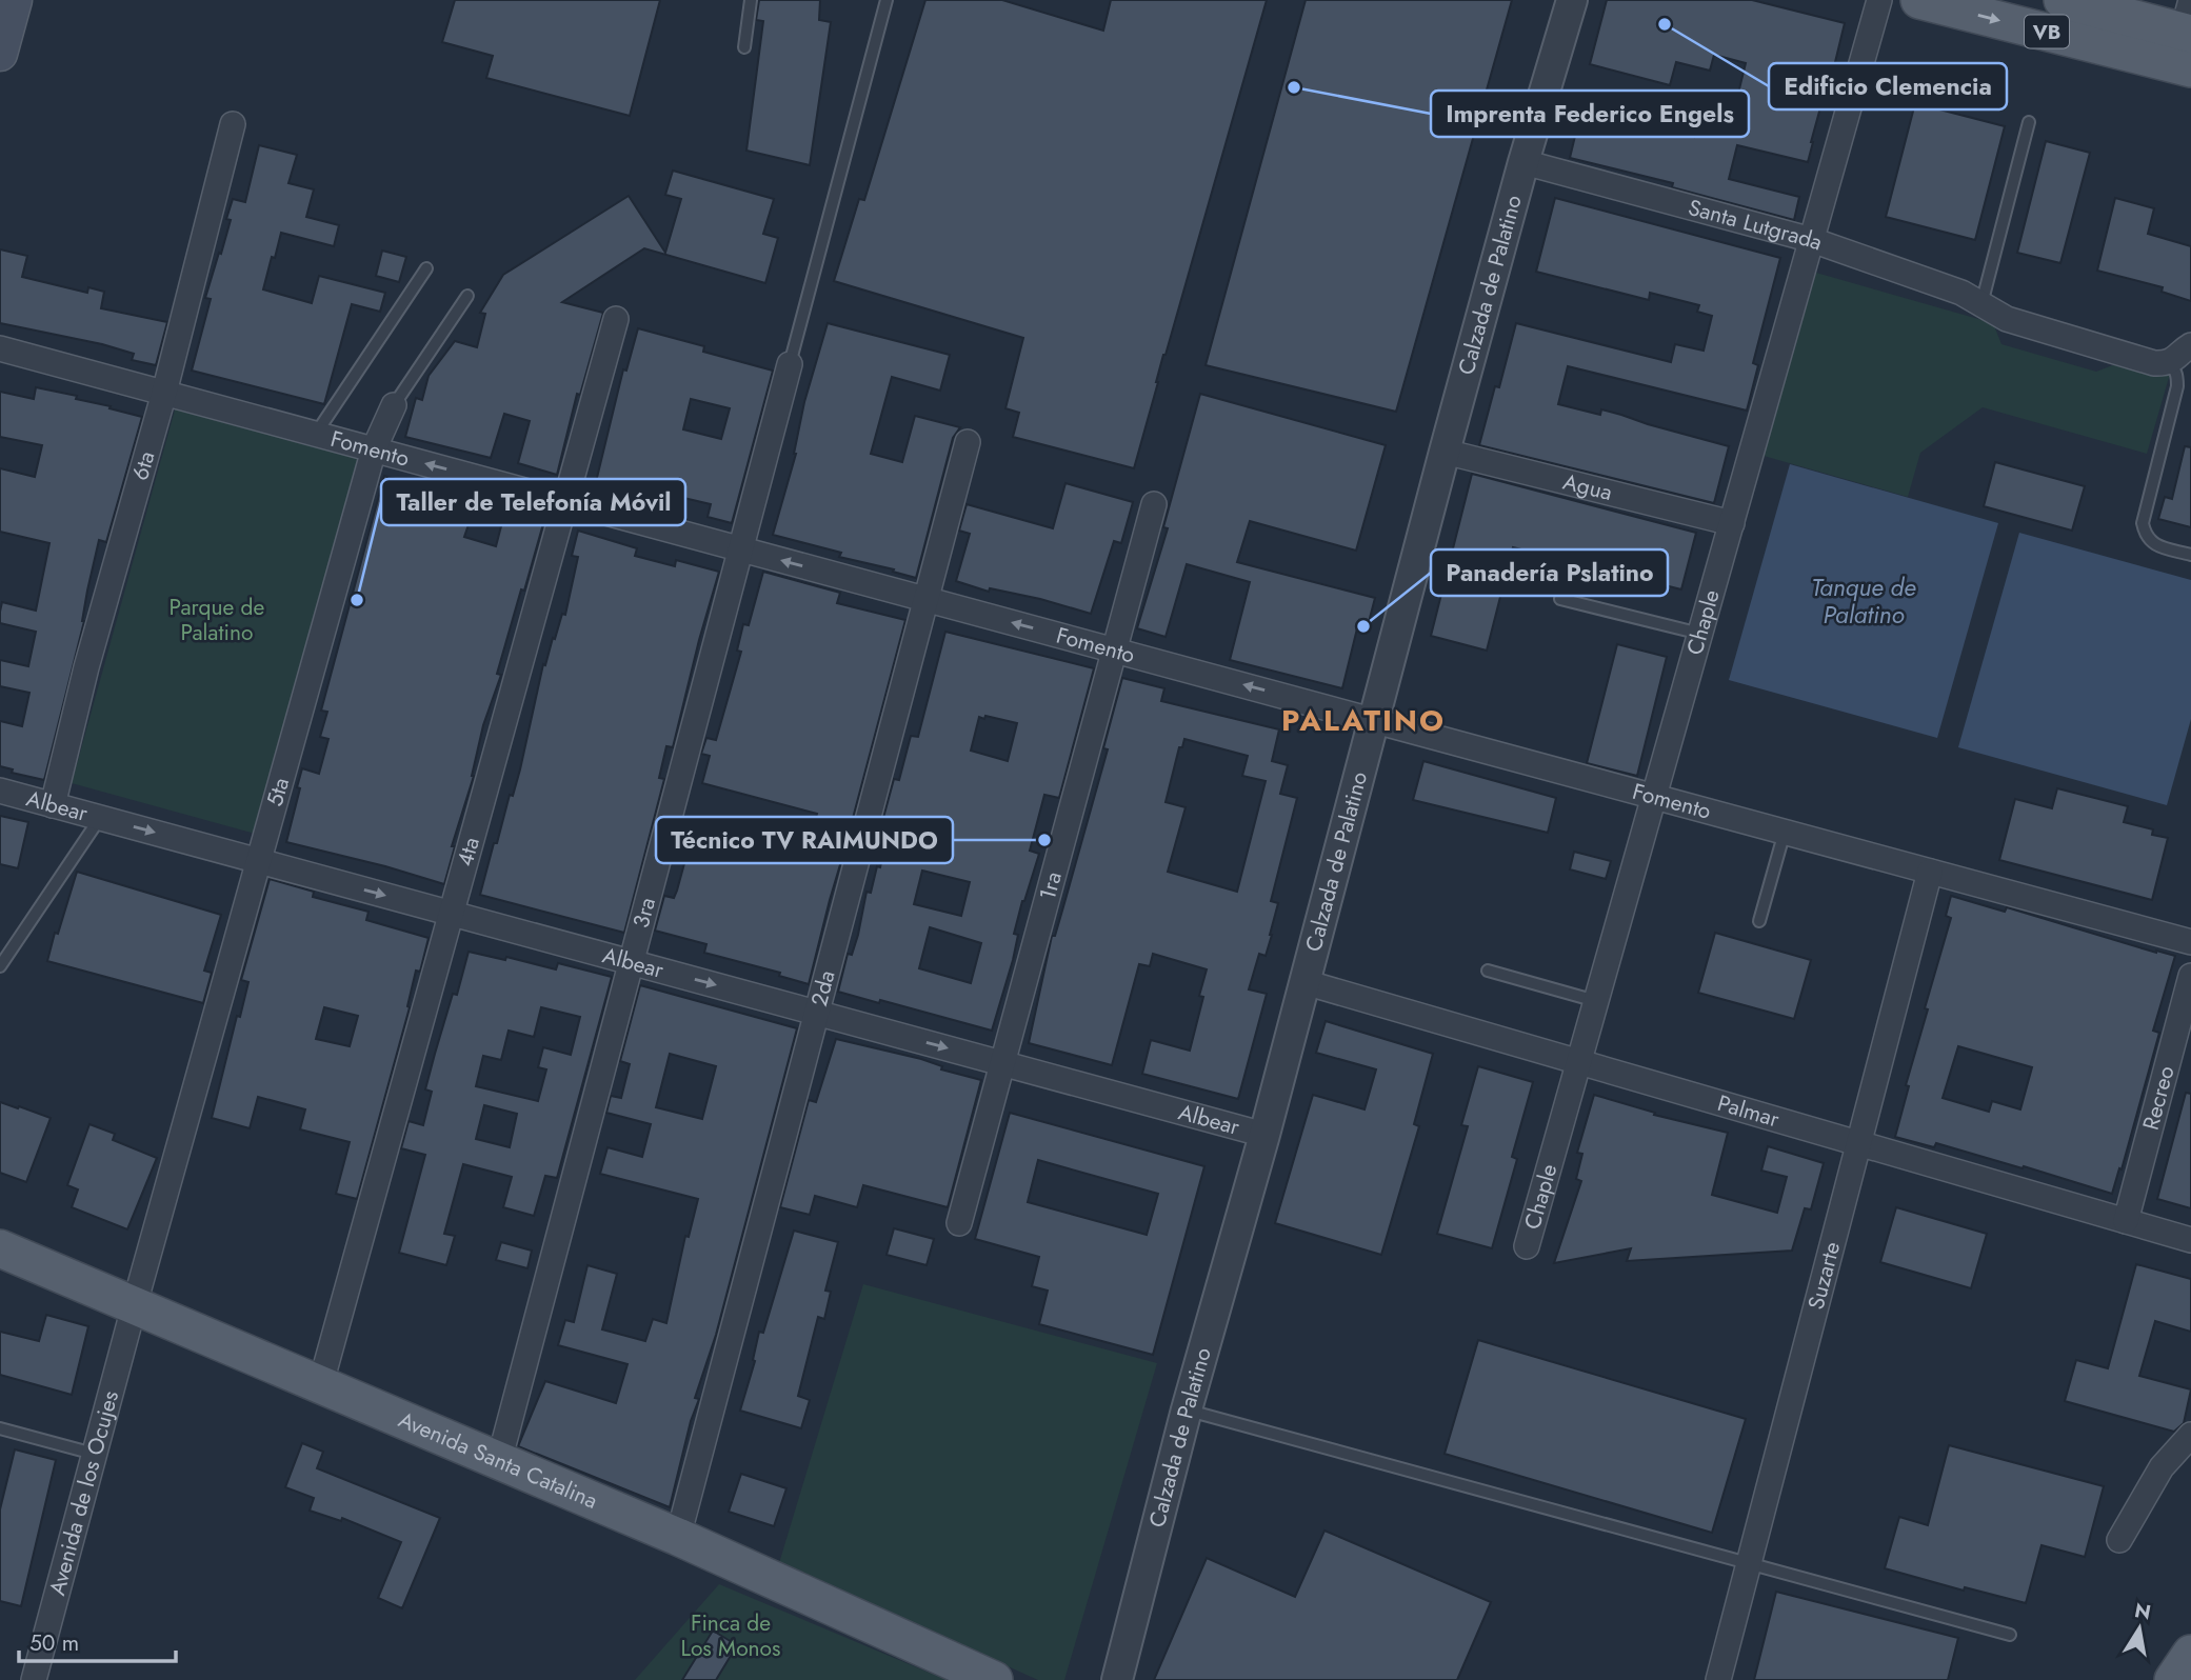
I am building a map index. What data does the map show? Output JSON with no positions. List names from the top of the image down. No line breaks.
{"streets":{"main road":["VB","Avenida Santa Catalina"],"street":["Santa Lutgrada","Calzada de Palatino","Fomento","6ta","Agua","Chaple","5ta","Albear","4ta","1ra","3ra","2da","Recreo","Palmar","Suzarte","Avenida de los Ocujes"]},"crossings":[["Santa Lutgrada","Calzada de Palatino"],["Santa Lutgrada","Chaple"],["Calzada de Palatino","Fomento"],["Calzada de Palatino","Agua"],["Calzada de Palatino","Albear"],["Calzada de Palatino","Palmar"],["Fomento","6ta"],["Fomento","Chaple"],["Fomento","5ta"],["Fomento","4ta"],["Fomento","1ra"],["Fomento","3ra"],["Fomento","2da"],["Fomento","Suzarte"],["6ta","Albear"],["Agua","Chaple"],["Chaple","Palmar"],["5ta","Albear"],["5ta","Avenida Santa Catalina"],["5ta","Avenida de los Ocujes"],["Albear","4ta"],["Albear","1ra"],["Albear","3ra"],["Albear","2da"],["4ta","Avenida Santa Catalina"],["3ra","Avenida Santa Catalina"],["2da","Avenida Santa Catalina"],["Recreo","Palmar"],["Palmar","Suzarte"],["Avenida Santa Catalina","Avenida de los Ocujes"]],"one_way":["Fomento","Albear"],"districts":["PALATINO"],"water":["Tanque de Palatino"],"parks":["Parque de Palatino","Finca de Los Monos"],"places":["Edificio Clemencia","Imprenta Federico Engels","Taller de Telefonía Móvil","Panadería Pslatino","Técnico TV RAIMUNDO"],"scale_bar":"50 m","north":"top"}
